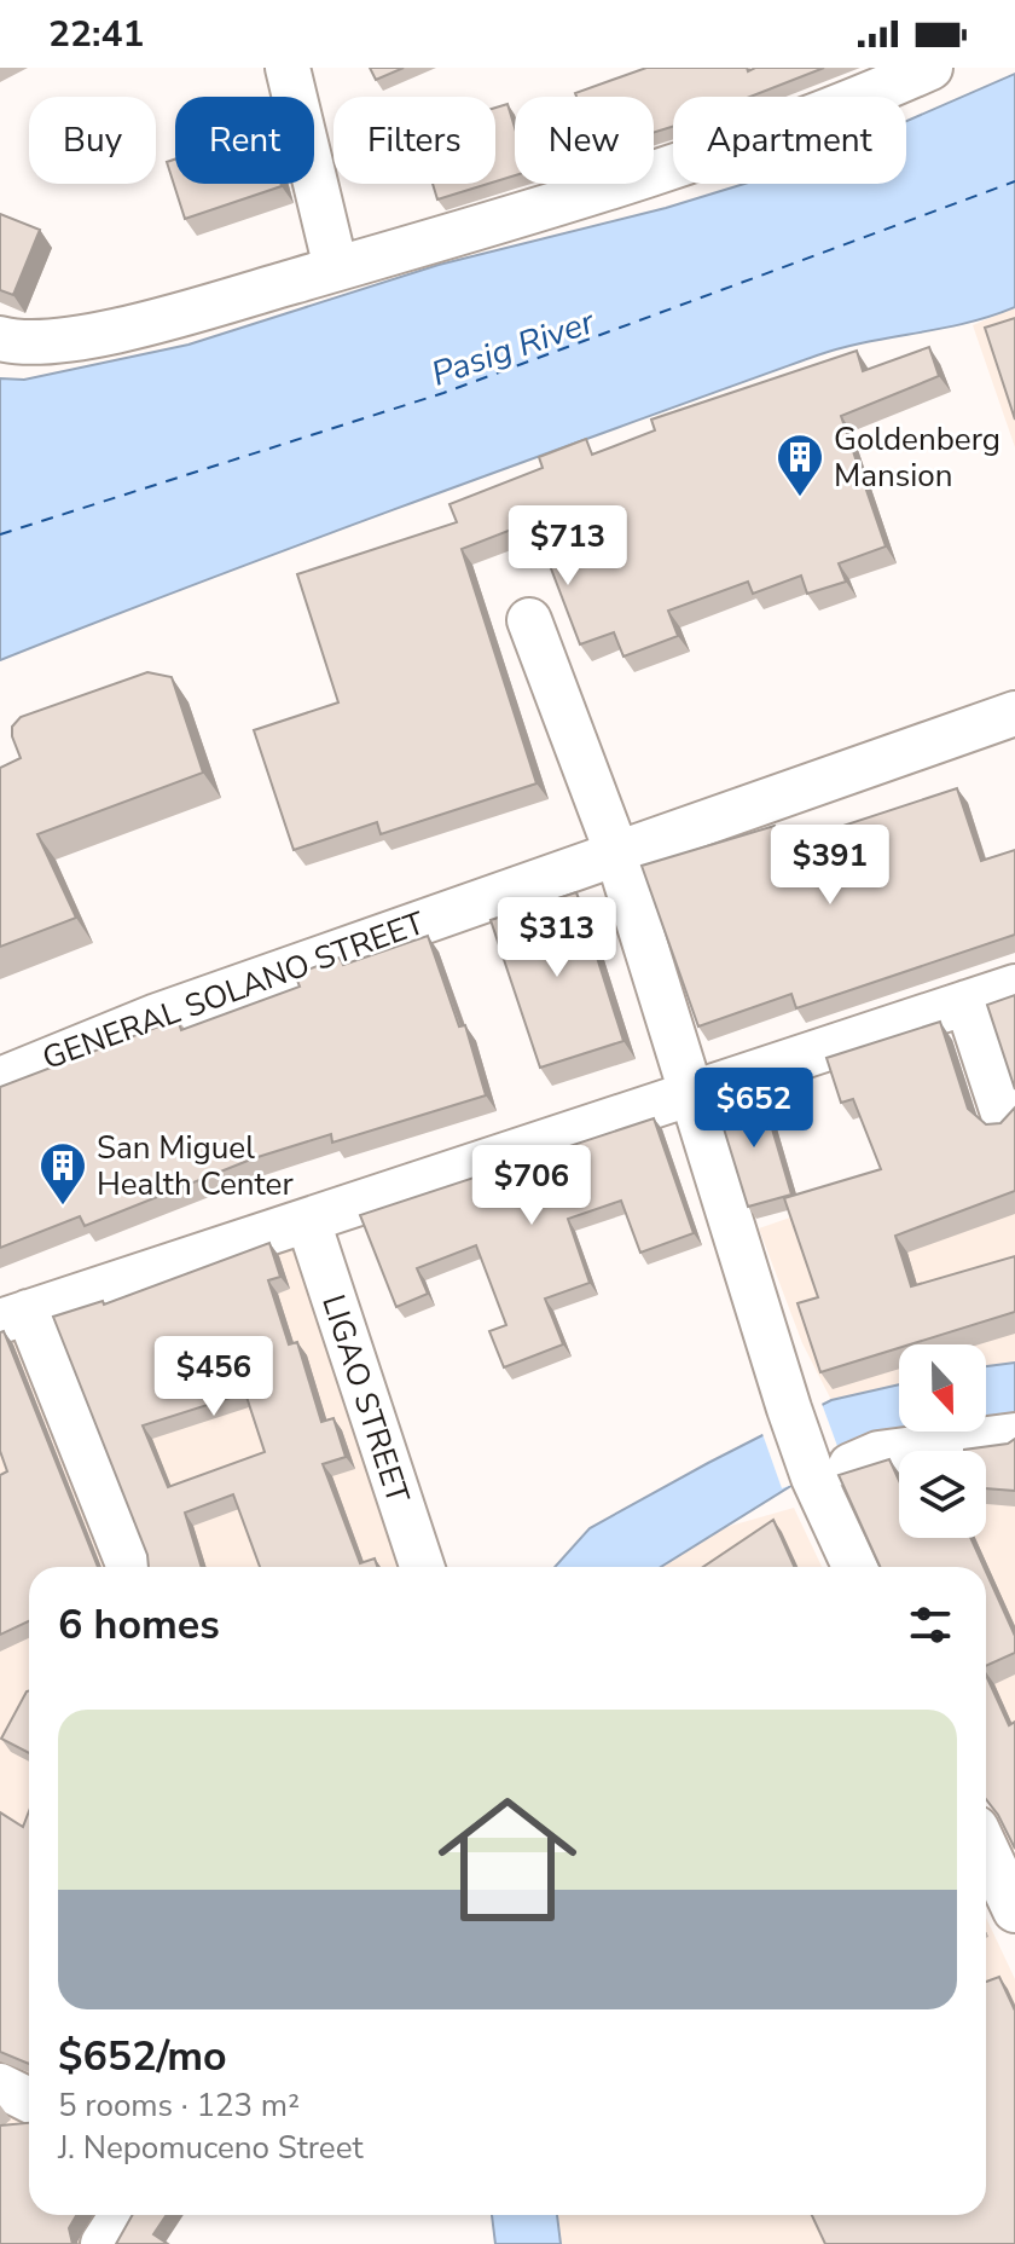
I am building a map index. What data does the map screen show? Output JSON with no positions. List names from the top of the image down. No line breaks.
{"streets":{"street":["GENERAL SOLANO STREET","LIGAO STREET"]},"water":["Pasig River"],"places":{"building":["Goldenberg Mansion","San Miguel Health Center"]},"north":"bottom","page":{"status":"22:41","chip":["Buy","Rent","Filters","New","Apartment"],"price":["$713","$391","$313","$652","$706","$456"],"heading":"6 homes","list":[{"name":"$652/mo","note":"5 rooms · 123 m² · J. Nepomuceno Street"}]}}
